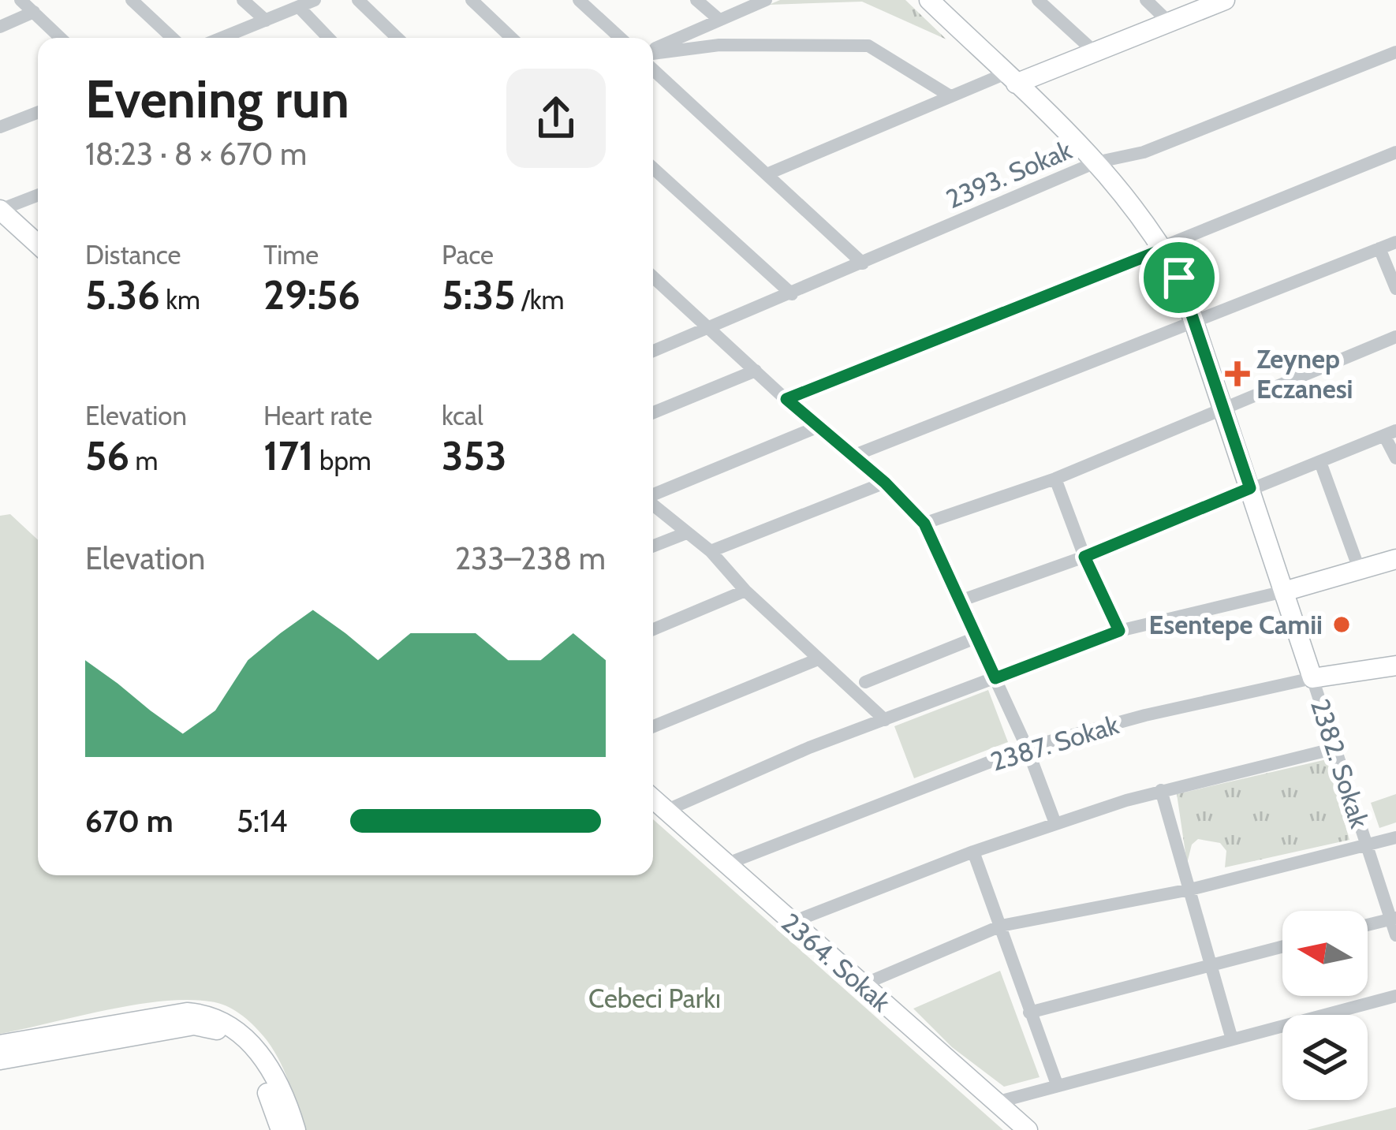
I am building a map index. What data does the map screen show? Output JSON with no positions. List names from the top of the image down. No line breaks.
{"streets":{"main road":["2387. Sokak","2382. Sokak","2364. Sokak"],"street":["2393. Sokak"]},"crossings":[["2393. Sokak","2382. Sokak"],["2387. Sokak","2382. Sokak"],["2387. Sokak","2364. Sokak"]],"parks":["Cebeci Parkı"],"places":{"health":["Zeynep Eczanesi"],"other":["Esentepe Camii"]},"north":"left","page":{"heading":["Evening run","18:23 · 8 × 670 m"],"stats":[["Distance","5.36 km"],["Time","29:56"],["Pace","5:35 /km"],["Elevation","56 m"],["Heart rate","171 bpm"],["kcal","353"]],"chart":["Elevation","233–238 m"],"list":[{"name":"670 m","note":"5:14"}]}}
